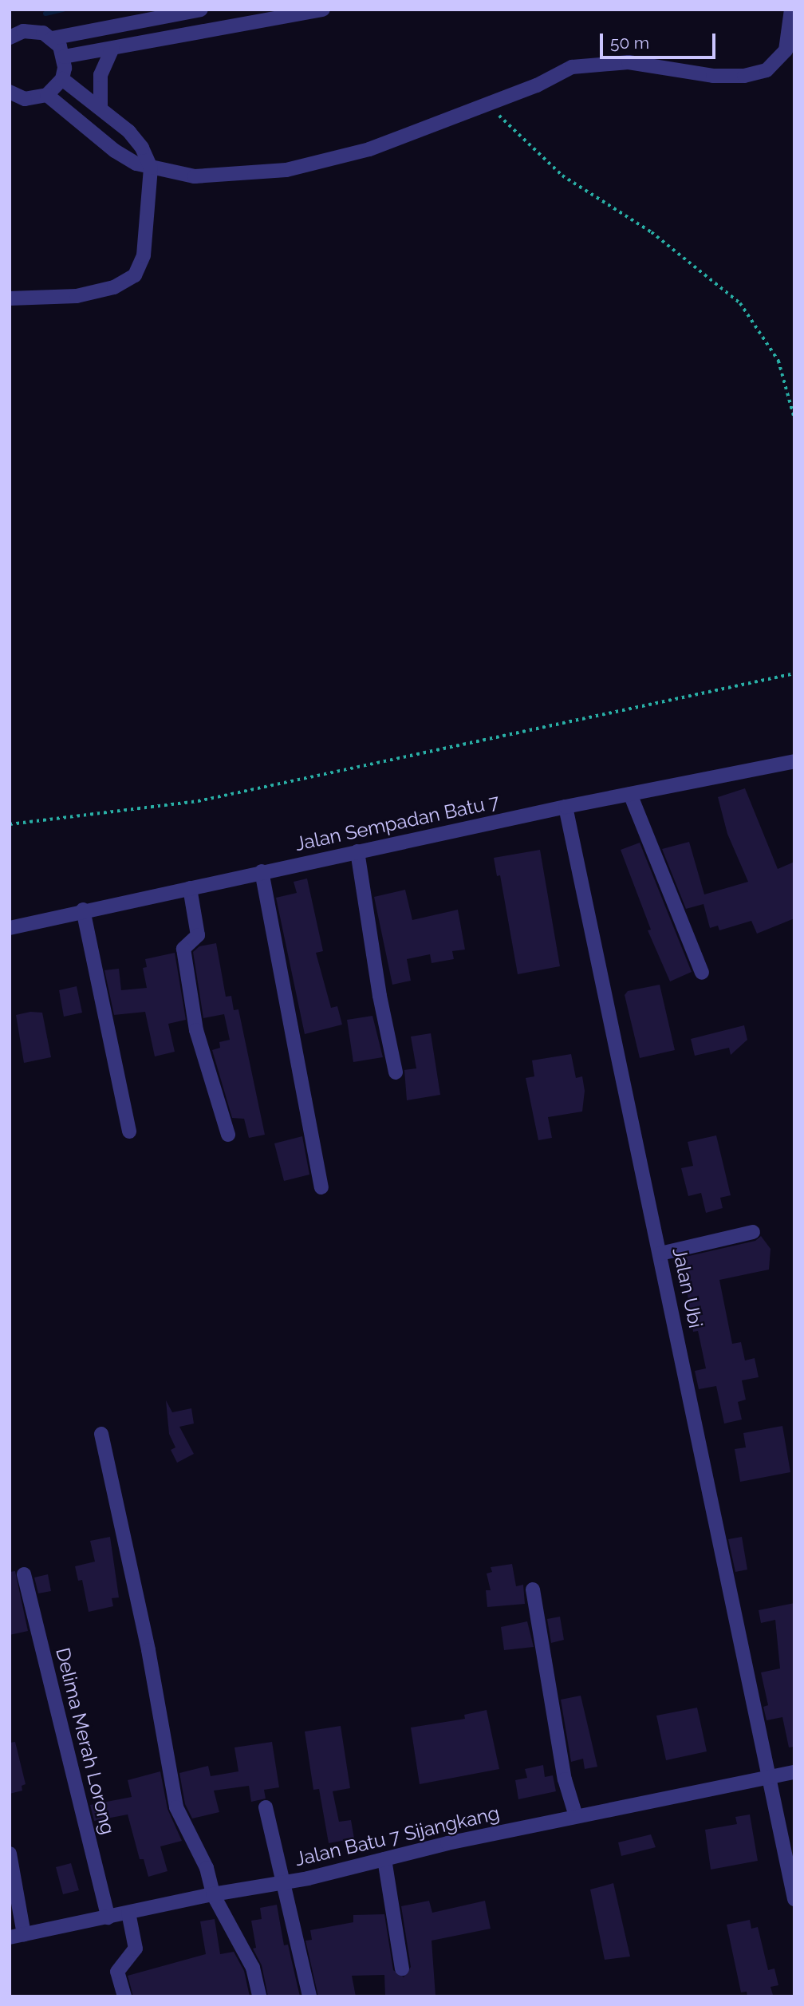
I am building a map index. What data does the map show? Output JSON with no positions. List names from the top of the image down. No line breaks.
{"streets":{"street":["Jalan Sempadan Batu 7","Jalan Ubi","Delima Merah Lorong","Jalan Batu 7 Sijangkang"]},"crossings":[["Jalan Sempadan Batu 7","Jalan Ubi"],["Jalan Ubi","Jalan Batu 7 Sijangkang"],["Delima Merah Lorong","Jalan Batu 7 Sijangkang"]],"scale_bar":"50 m"}
